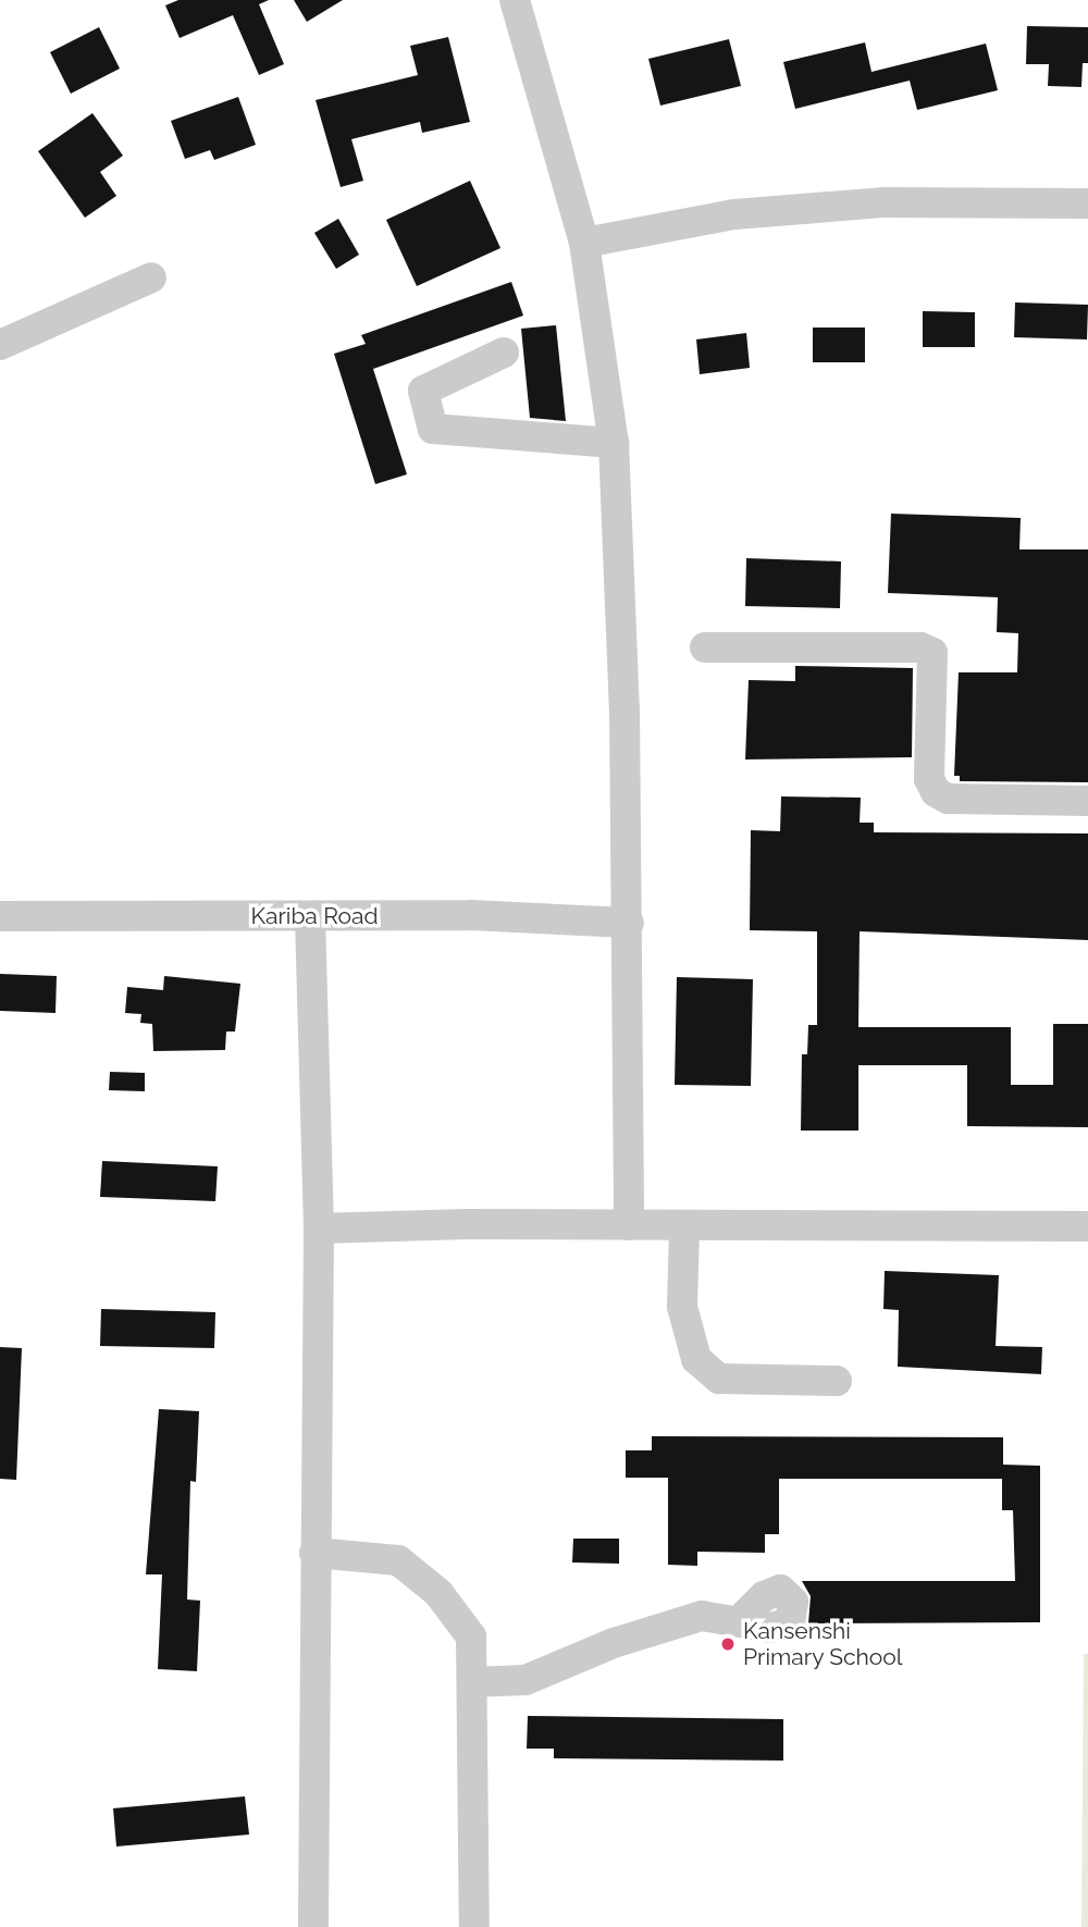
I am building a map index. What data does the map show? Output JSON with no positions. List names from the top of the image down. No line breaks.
{"streets":{"street":["Kariba Road"]},"places":["Kansenshi Primary School"]}
